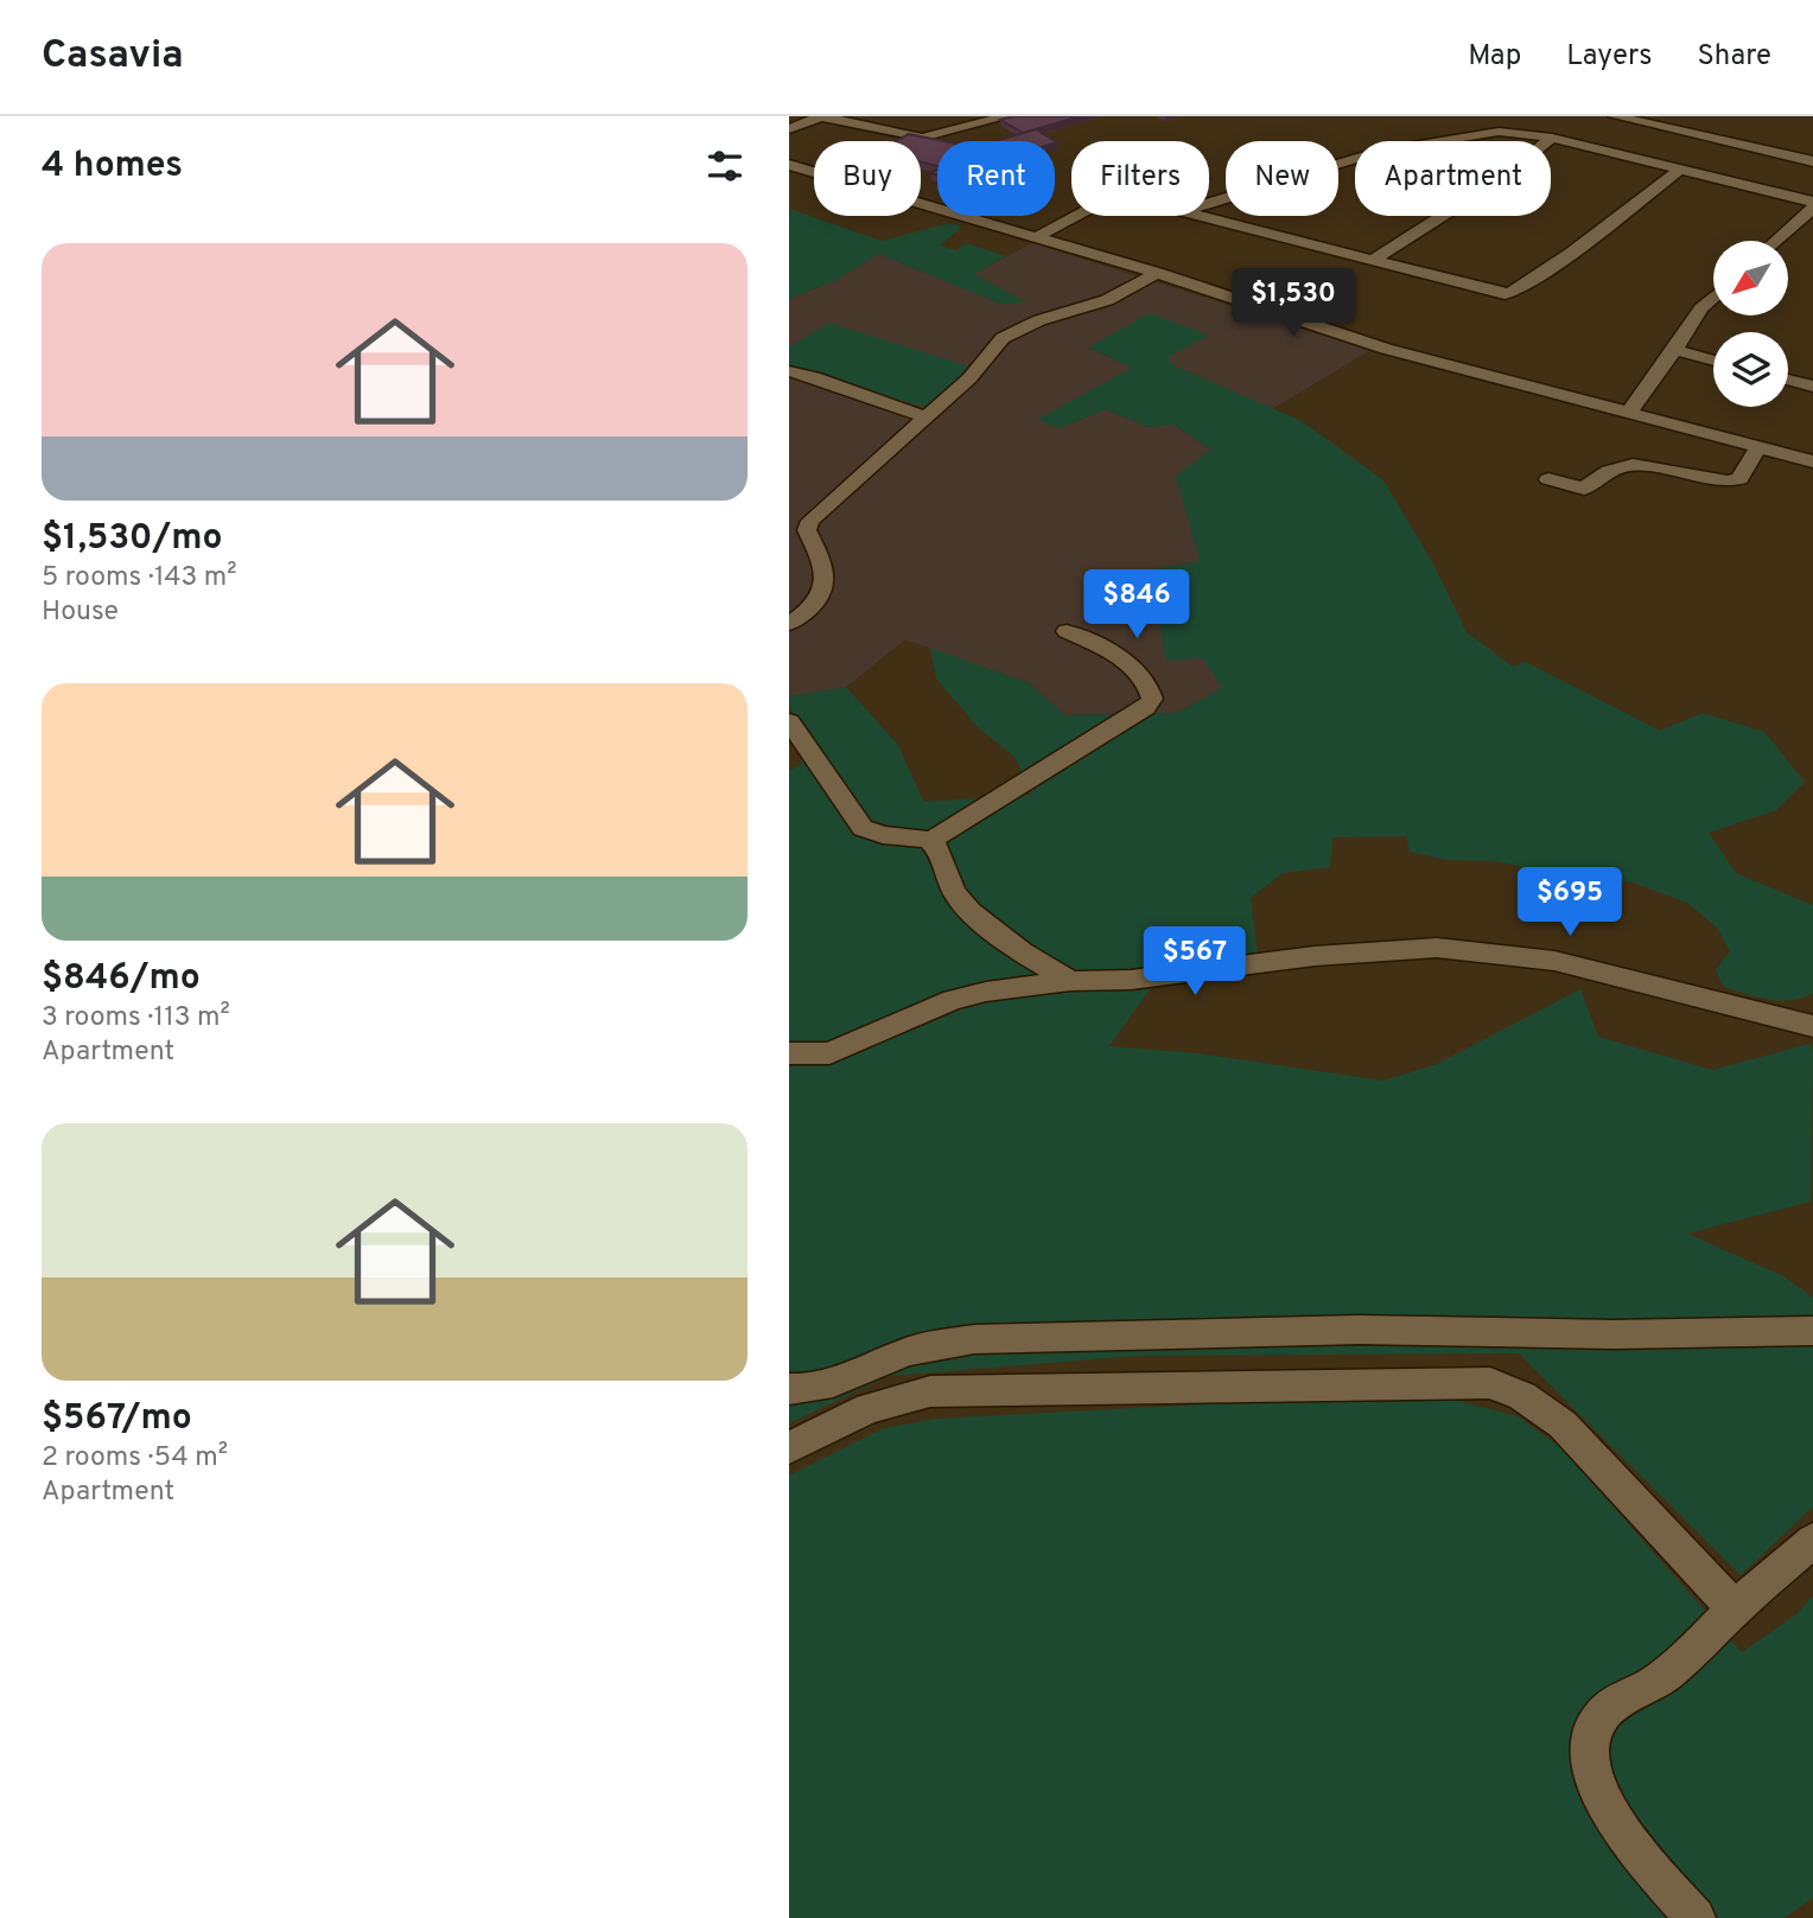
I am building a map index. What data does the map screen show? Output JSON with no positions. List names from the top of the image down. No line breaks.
{"north":"bottom left","page":{"header":"Casavia","nav":["Map","Layers","Share"],"heading":"4 homes","chip":["Buy","Rent","Filters","New","Apartment"],"list":[{"name":"$1,530/mo","note":"5 rooms · 143 m² · House"},{"name":"$846/mo","note":"3 rooms · 113 m² · Apartment"},{"name":"$567/mo","note":"2 rooms · 54 m² · Apartment"}],"price":["$1,530","$846","$695","$567"]}}
